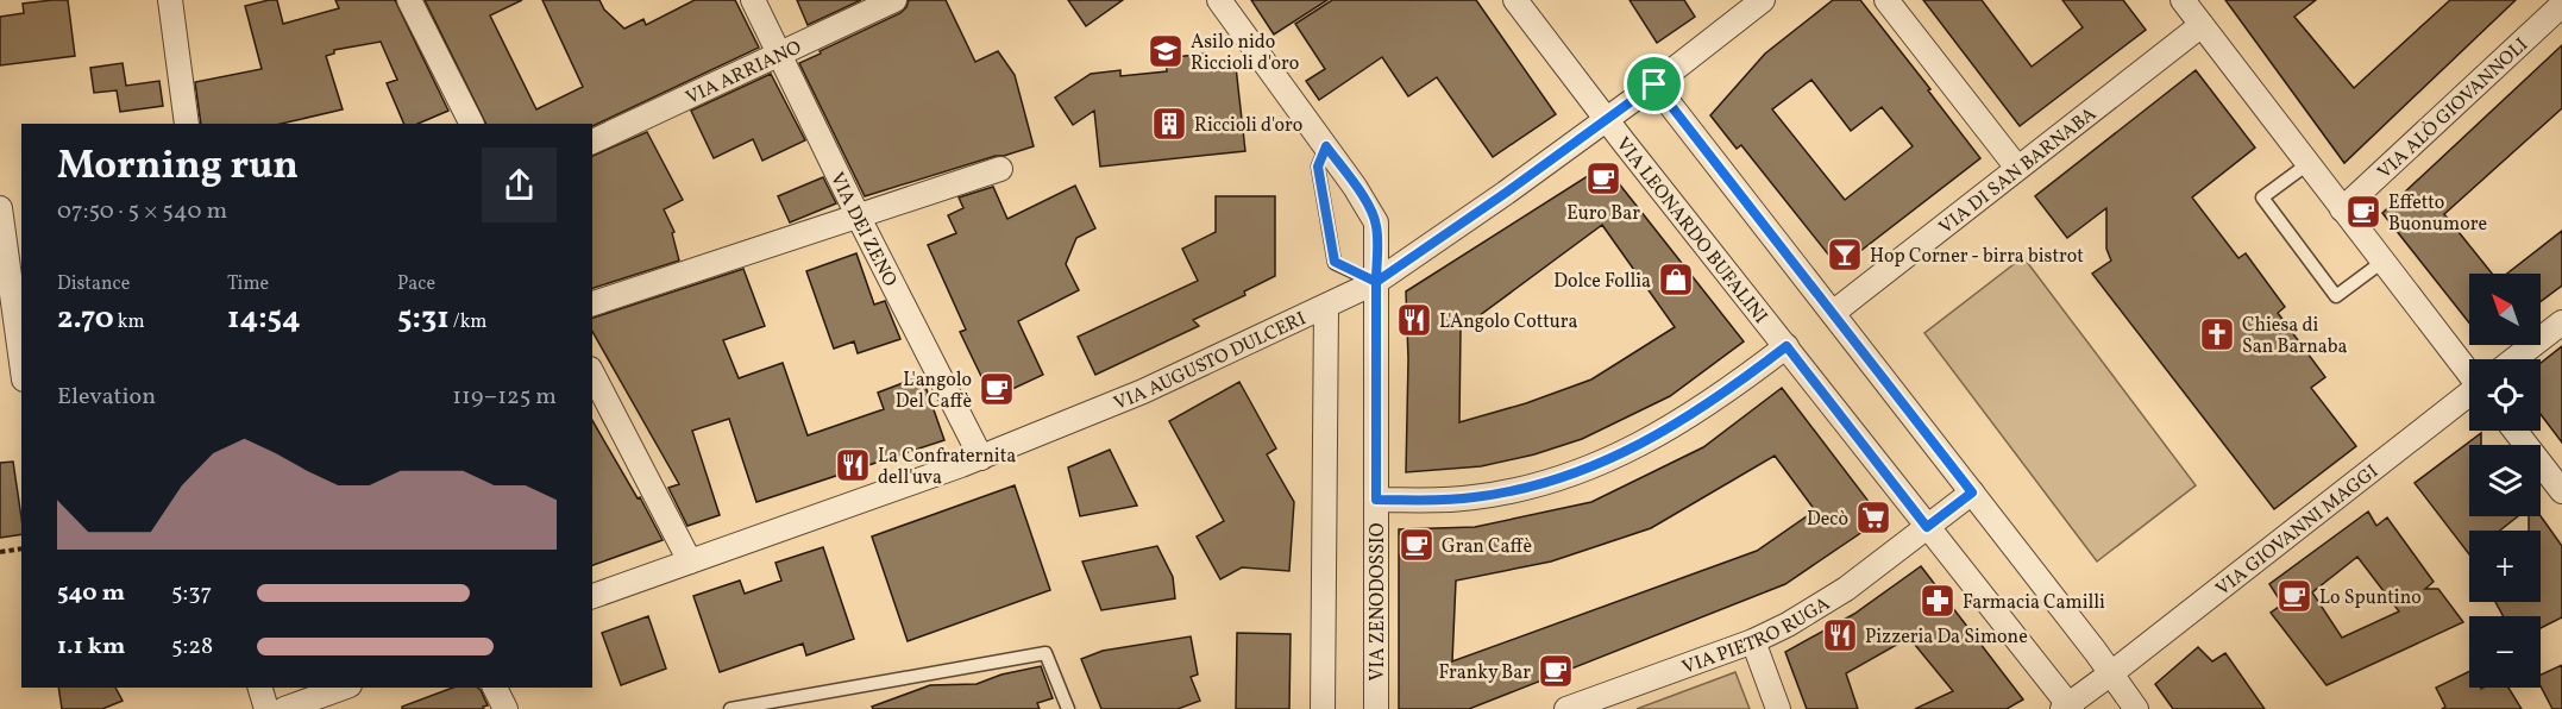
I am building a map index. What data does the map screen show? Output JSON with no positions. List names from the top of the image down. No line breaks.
{"streets":{"street":["VIA ARRIANO","VIA ALÒ GIOVANNOLI","VIA DI SAN BARNABA","VIA DEI ZENO","VIA LEONARDO BUFALINI","VIA AUGUSTO DULCERI","VIA GIOVANNI MAGGI","VIA ZENODOSSIO","VIA PIETRO RUGA"]},"crossings":[["VIA ARRIANO","VIA DEI ZENO"],["VIA DEI ZENO","VIA AUGUSTO DULCERI"],["VIA LEONARDO BUFALINI","VIA AUGUSTO DULCERI"],["VIA LEONARDO BUFALINI","VIA GIOVANNI MAGGI"],["VIA LEONARDO BUFALINI","VIA PIETRO RUGA"],["VIA AUGUSTO DULCERI","VIA ZENODOSSIO"]],"places":{"school or university":["Asilo nido Riccioli d'oro"],"building":["Riccioli d'oro"],"cafe":["Euro Bar","Effetto Buonumore","L'angolo Del Caffè","Gran Caffè","Lo Spuntino","Franky Bar"],"bar":["Hop Corner - birra bistrot"],"shop":["Dolce Follia"],"restaurant":["L'Angolo Cottura","La Confraternita dell'uva","Pizzeria Da Simone"],"church":["Chiesa di San Barnaba"],"supermarket":["Decò"],"pharmacy":["Farmacia Camilli"]},"north":"top left","page":{"heading":["Morning run","07:50 · 5 × 540 m"],"stats":[["Distance","2.70 km"],["Time","14:54"],["Pace","5:31 /km"]],"map_buttons":["+","−"],"chart":["Elevation","119–125 m"],"list":[{"name":"540 m","note":"5:37"},{"name":"1.1 km","note":"5:28"}]}}
